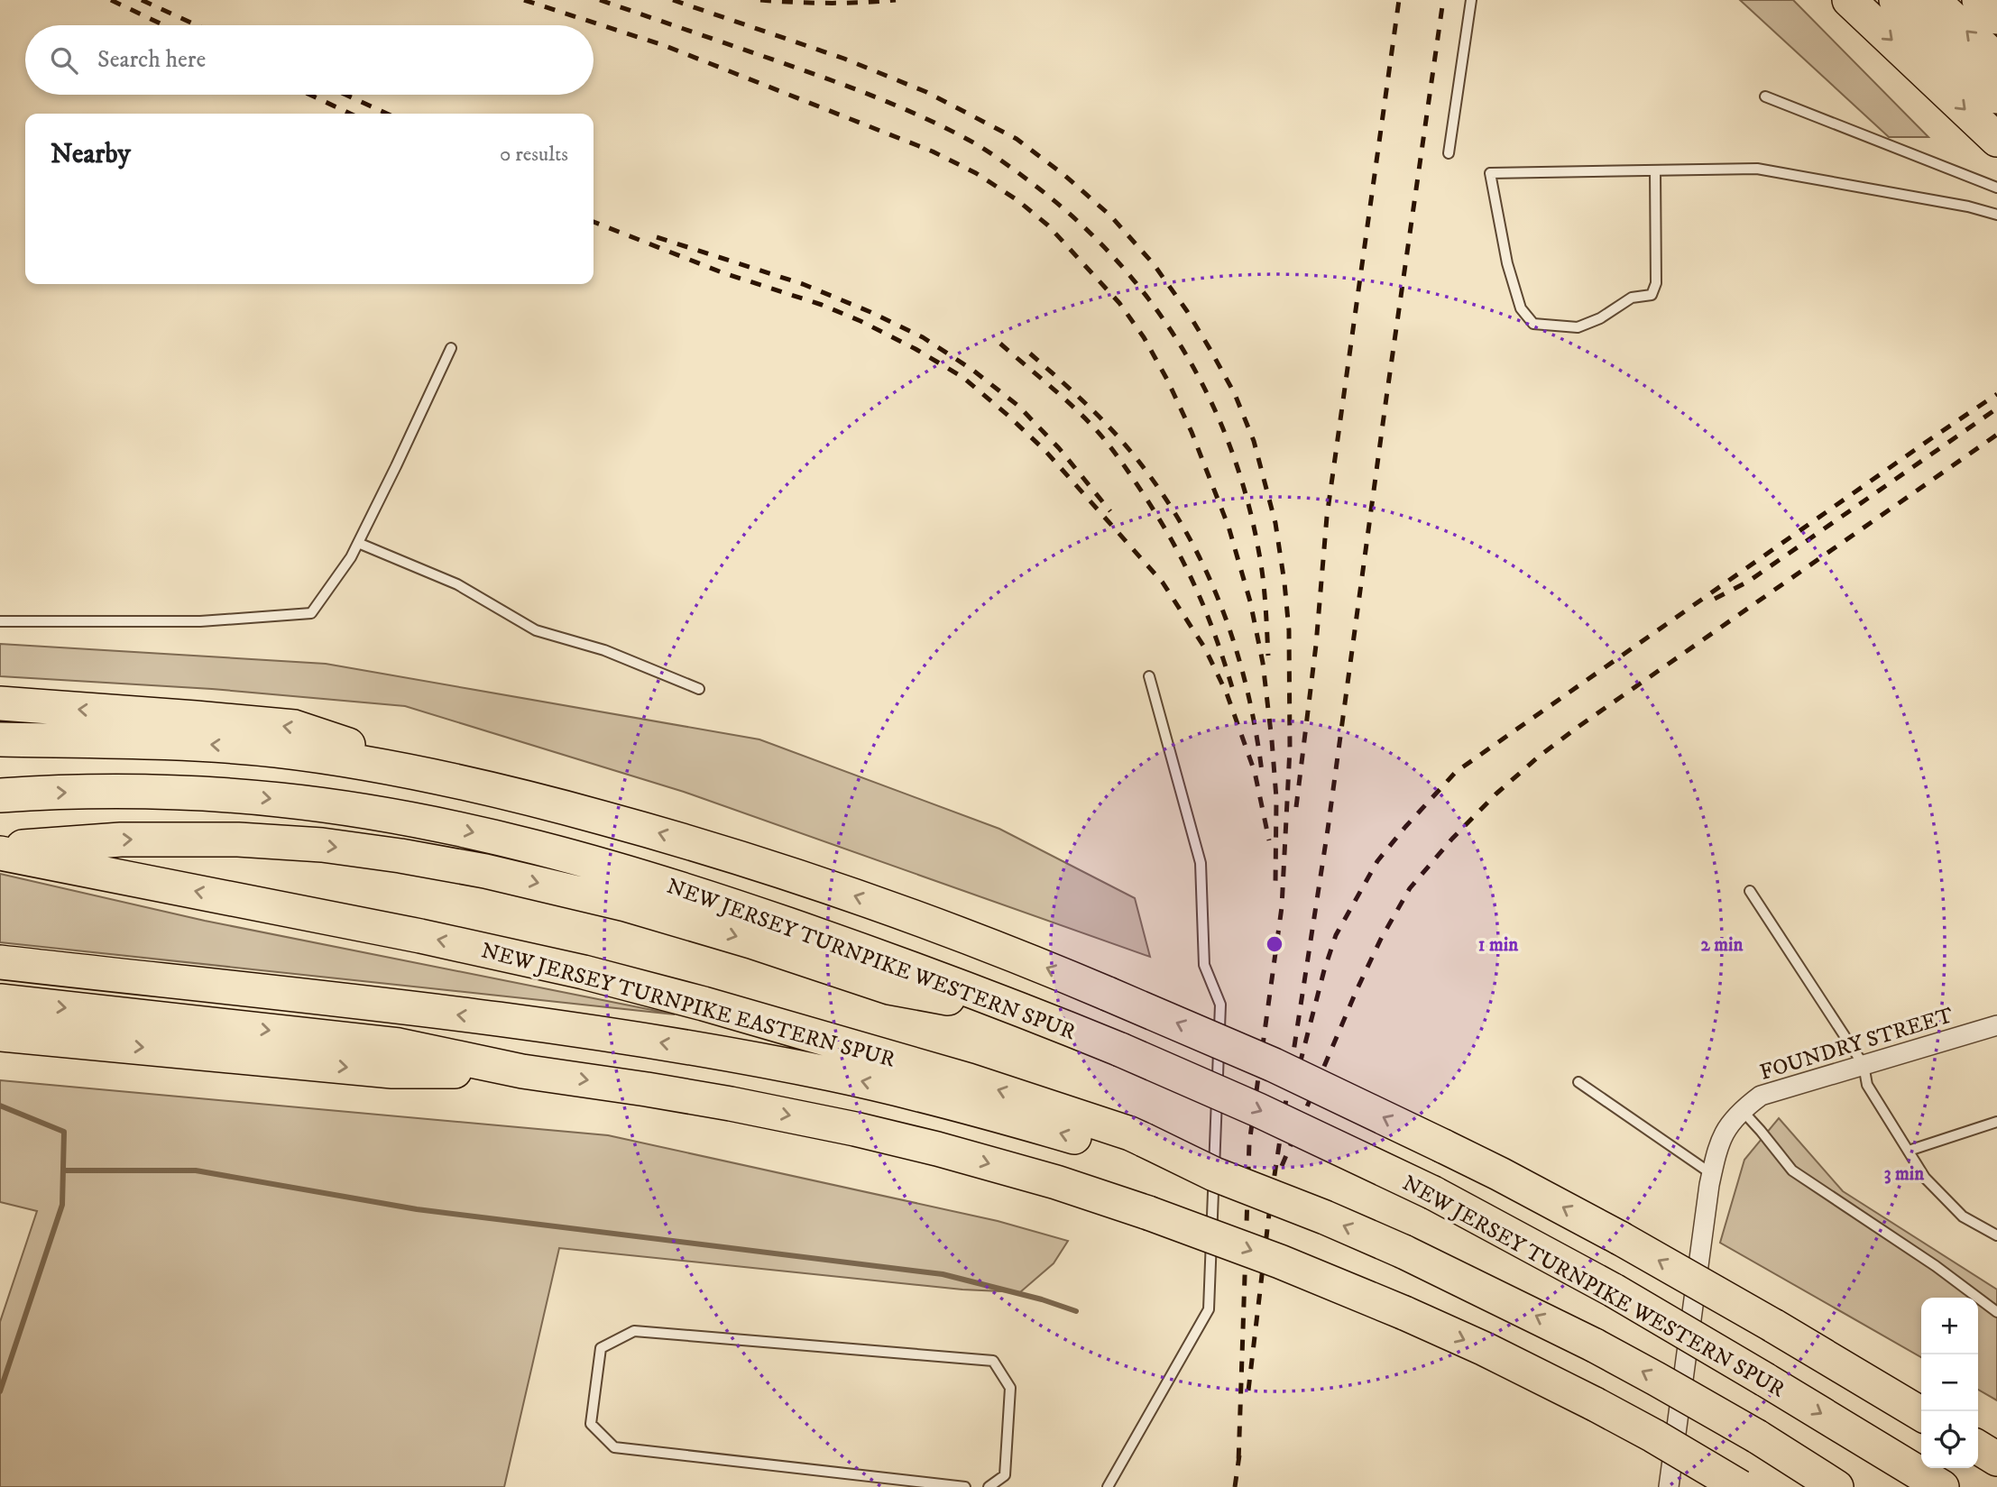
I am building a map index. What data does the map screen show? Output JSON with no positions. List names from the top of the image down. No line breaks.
{"streets":{"highway":["NEW JERSEY TURNPIKE WESTERN SPUR","NEW JERSEY TURNPIKE EASTERN SPUR"],"street":["FOUNDRY STREET"]},"page":{"search":"Search here","heading":["Nearby","0 results"],"map_buttons":["+","−"]},"rings":["1 min","2 min","3 min"]}
